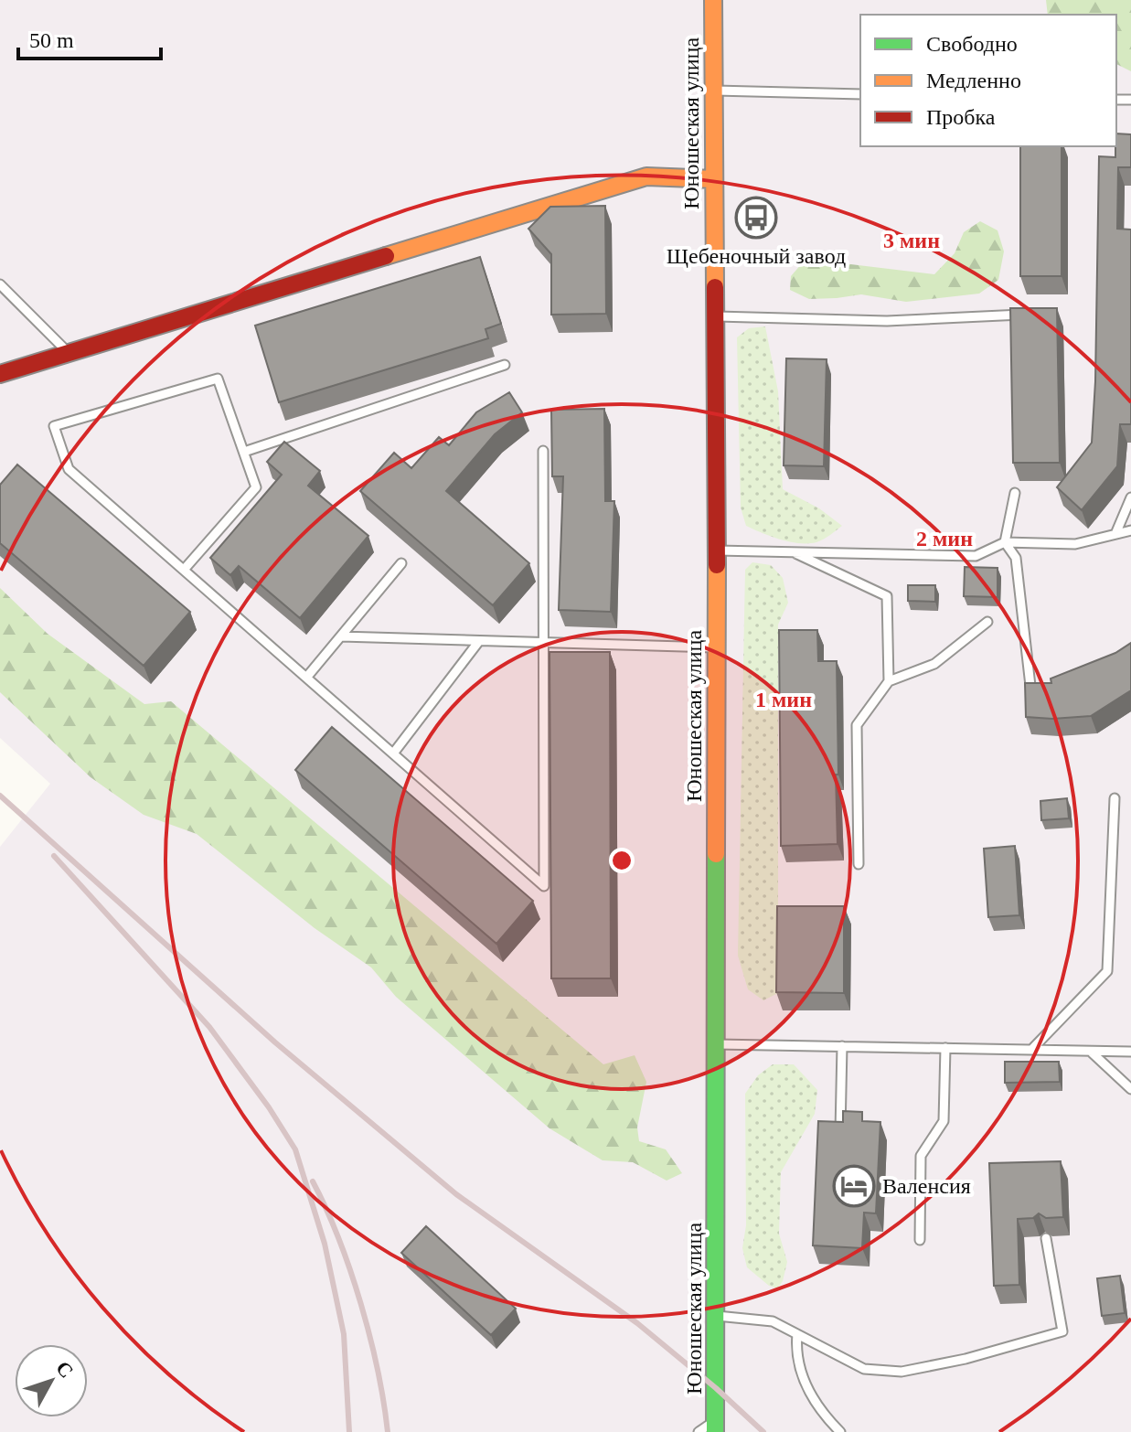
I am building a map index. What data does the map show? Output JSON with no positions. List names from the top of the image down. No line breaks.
{"streets":{"street":["Юношеская улица"]},"places":{"bus stop":["Щебеночный завод"],"hotel":["Валенсия"]},"legend":["Свободно","Медленно","Пробка"],"scale_bar":"50 m","north":"top right","rings":["3 мин","2 мин","1 мин"]}
